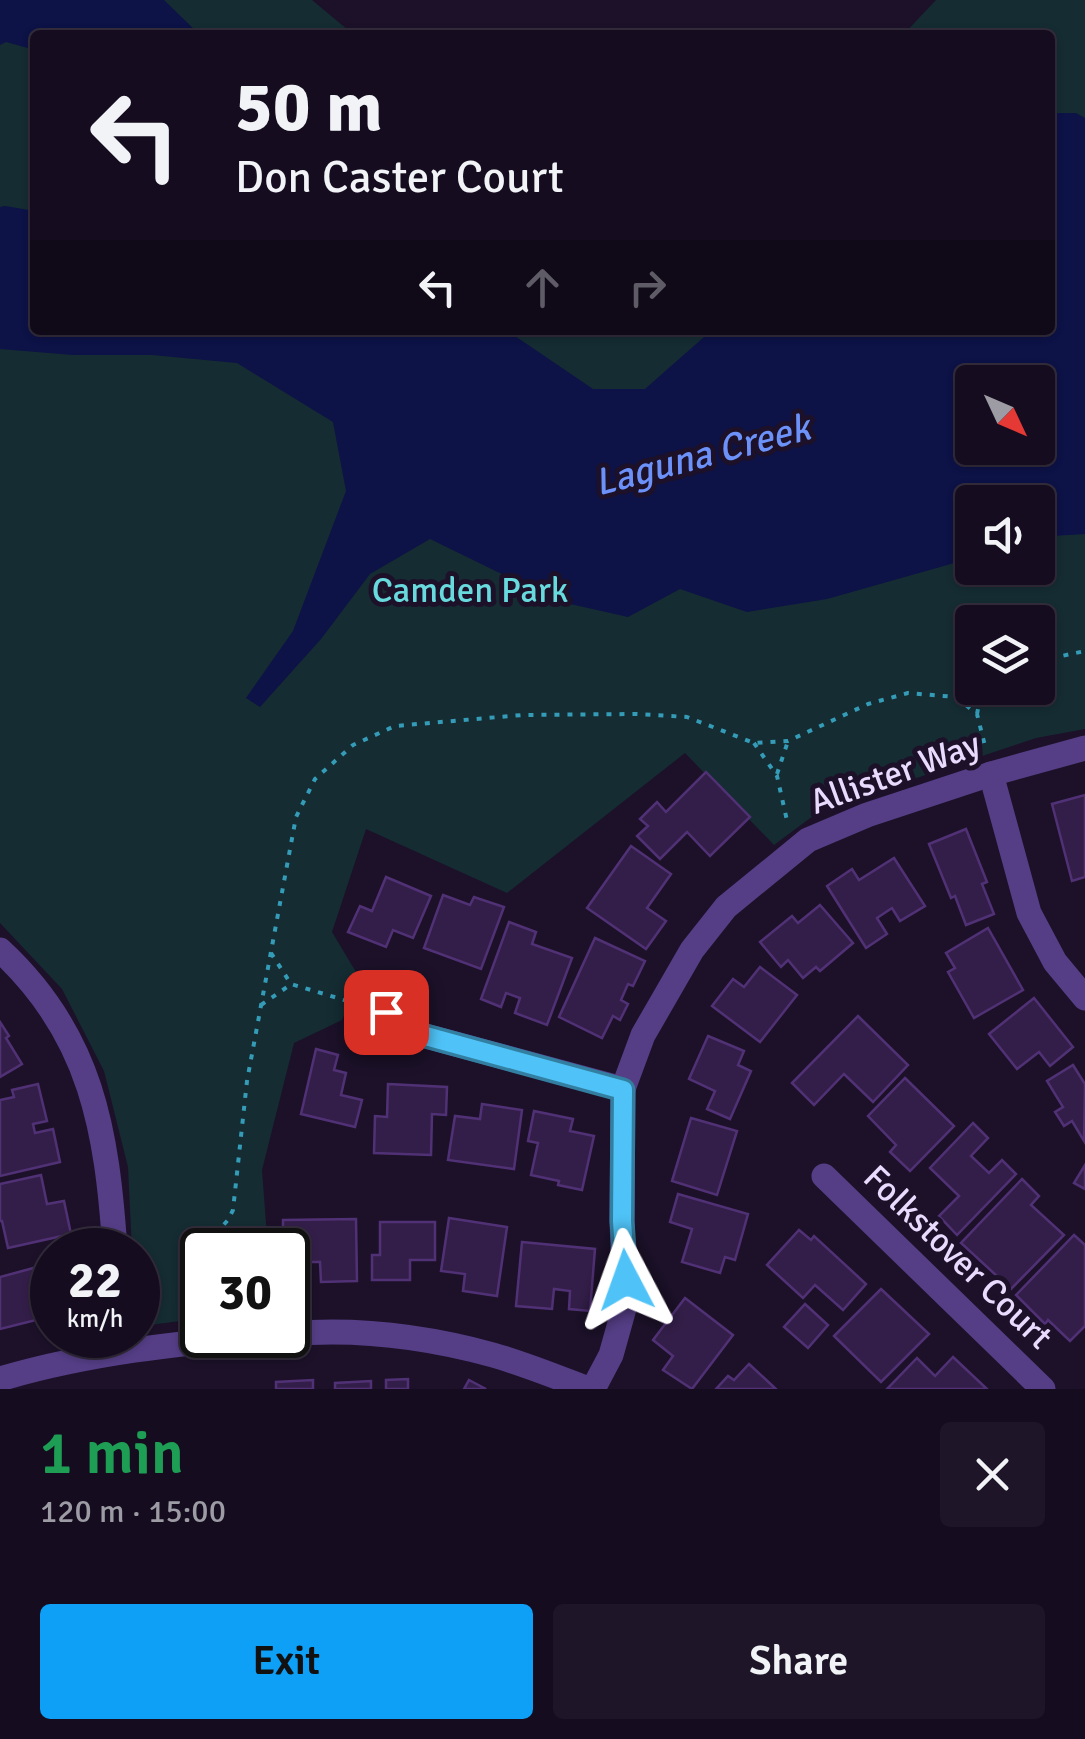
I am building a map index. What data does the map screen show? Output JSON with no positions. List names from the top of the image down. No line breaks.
{"streets":{"street":["Allister Way","Folkstover Court"]},"water":["Laguna Creek"],"parks":["Camden Park"],"north":"bottom right","page":{"turn":["50 m","Don Caster Court"],"speed":"22 km/h","limit":"30","heading":["1 min","120 m · 15:00"],"buttons":["Exit","Share"]}}
